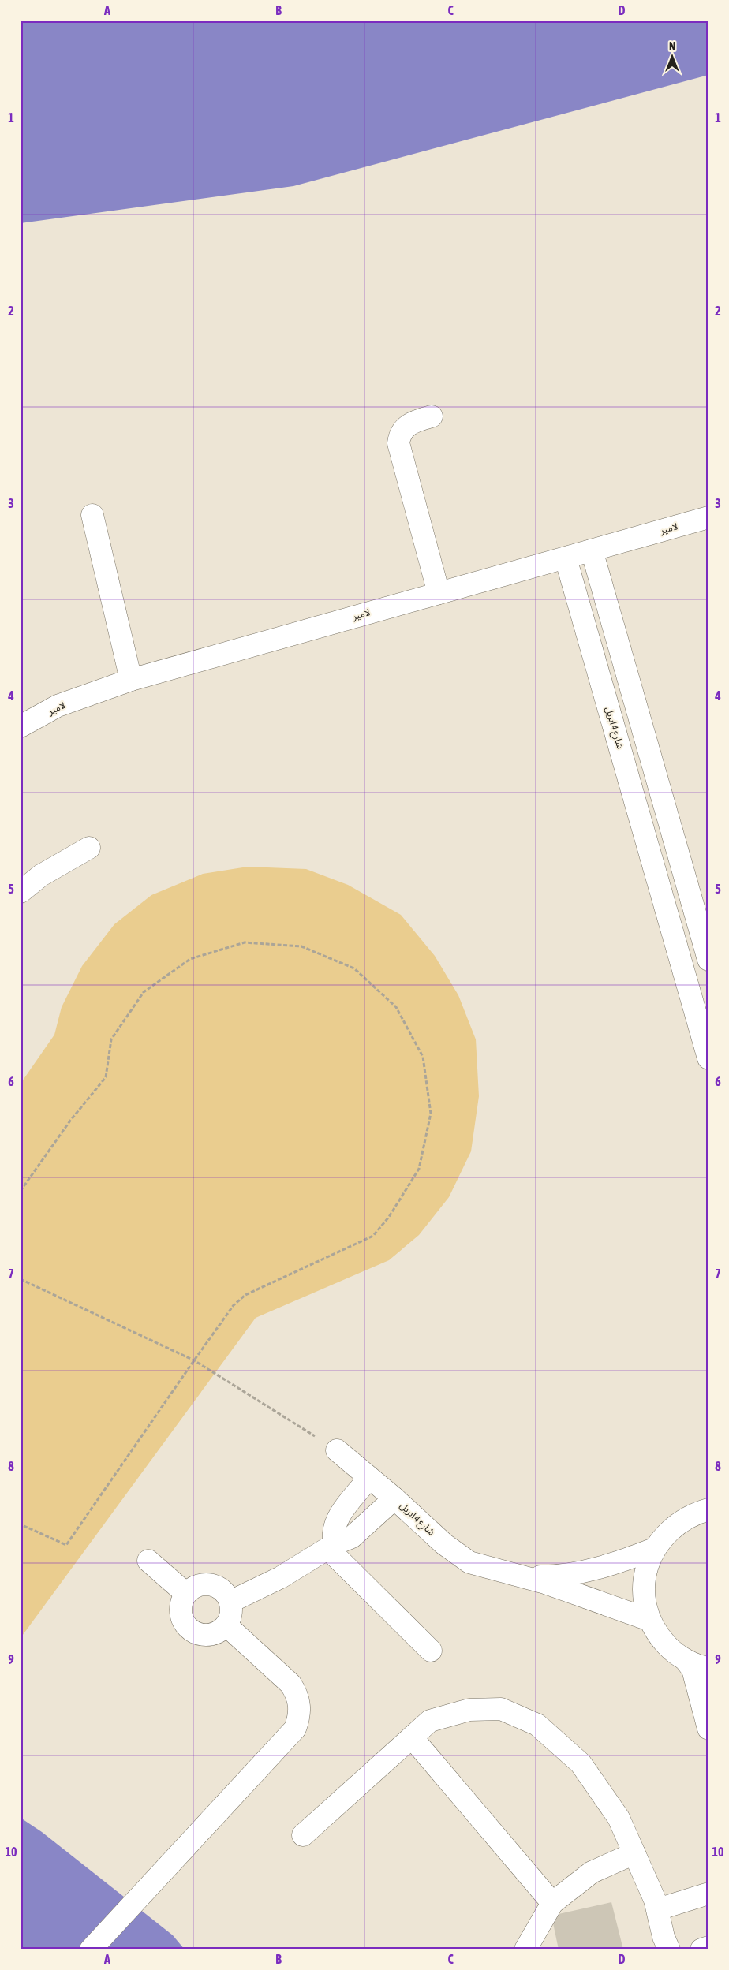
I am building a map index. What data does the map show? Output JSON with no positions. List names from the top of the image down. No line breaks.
{"streets":{"street":["لامير","شارع 4 ابريل"]},"crossings":[["لامير","شارع 4 ابريل"]],"north":"top","grid":{"columns":["A","B","C","D"],"rows":["1","2","3","4","5","6","7","8","9","10"]}}
